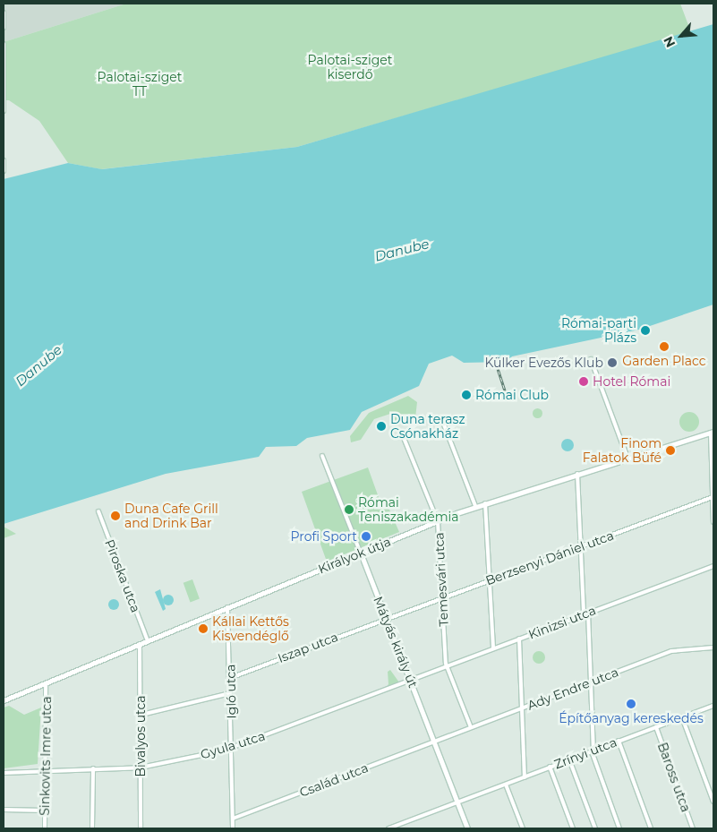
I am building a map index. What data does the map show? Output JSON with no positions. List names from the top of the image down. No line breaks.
{"streets":{"street":["Királyok útja","Berzsenyi Dániel utca","Piroska utca","Temesvári utca","Kinizsi utca","Mátyás király út","Iszap utca","Ady Endre utca","Igló utca","Bivalyos utca","Gyula utca","Zrínyi utca","Sinkovits Imre utca","Baross utca","Család utca"]},"crossings":[["Királyok útja","Piroska utca"],["Királyok útja","Temesvári utca"],["Királyok útja","Mátyás király út"],["Királyok útja","Igló utca"],["Királyok útja","Bivalyos utca"],["Királyok útja","Sinkovits Imre utca"],["Berzsenyi Dániel utca","Temesvári utca"],["Berzsenyi Dániel utca","Mátyás király út"],["Berzsenyi Dániel utca","Iszap utca"],["Temesvári utca","Kinizsi utca"],["Temesvári utca","Ady Endre utca"],["Kinizsi utca","Mátyás király út"],["Kinizsi utca","Gyula utca"],["Mátyás király út","Iszap utca"],["Mátyás király út","Ady Endre utca"],["Mátyás király út","Gyula utca"],["Mátyás király út","Zrínyi utca"],["Mátyás király út","Család utca"],["Iszap utca","Igló utca"],["Ady Endre utca","Család utca"],["Igló utca","Gyula utca"],["Igló utca","Család utca"],["Bivalyos utca","Gyula utca"],["Gyula utca","Sinkovits Imre utca"],["Zrínyi utca","Baross utca"]],"water":["Danube"],"parks":["Palotai-sziget kiserdő","Palotai-sziget TT"],"places":["Római-parti Plázs","Garden Placc","Külker Evezős Klub","Hotel Római","Római Club","Duna terasz Csónakház","Finom Falatok Büfé","Római Teniszakadémia","Duna Cafe Grill and Drink Bar","Profi Sport","Kállai Kettős Kisvendéglő","Építőanyag kereskedés"],"north":"bottom left"}
